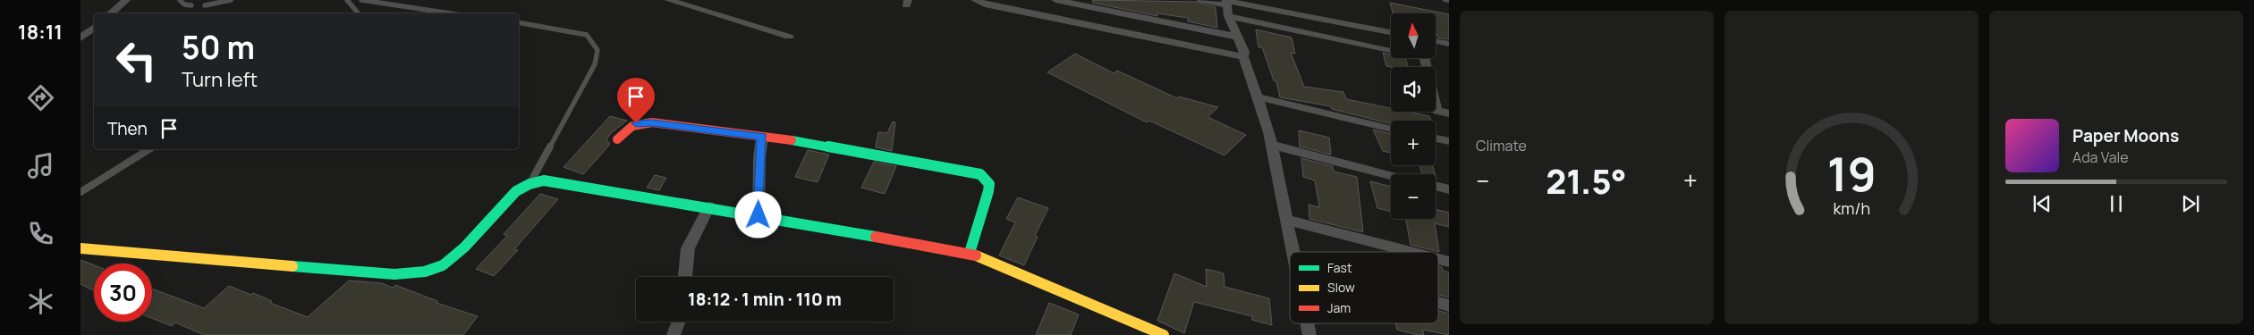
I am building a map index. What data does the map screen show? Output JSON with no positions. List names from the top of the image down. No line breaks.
{"legend":["Fast","Slow","Jam"],"north":"top","page":{"tabs":"18:11","tile":"Climate","map_buttons":["+","−"],"turn":["50 m","Turn left"],"then":"Then","song":["Paper Moons","Ada Vale"],"heat":["−","21.5°","+"],"limit":"30","trip":"18:12 · 1 min · 110 m","gauge":["19","km/h"]}}
